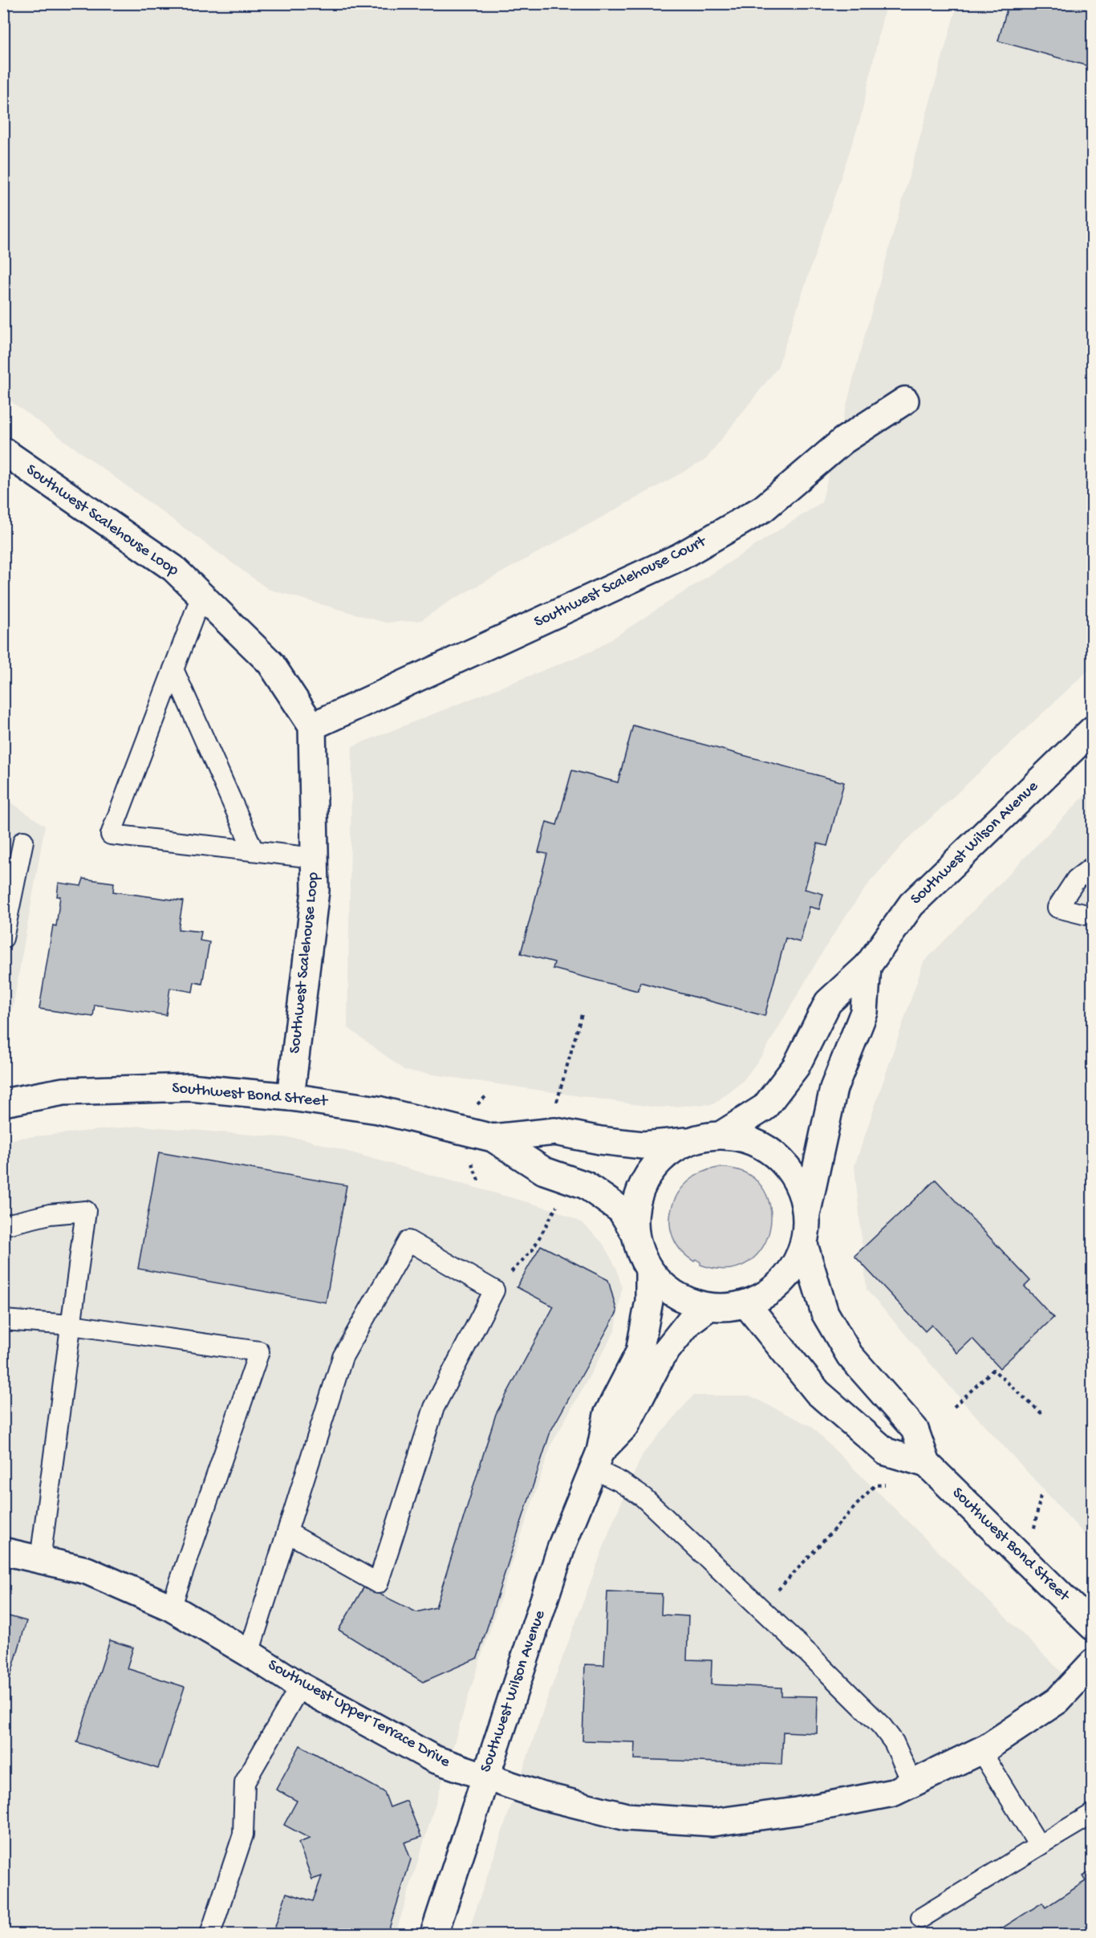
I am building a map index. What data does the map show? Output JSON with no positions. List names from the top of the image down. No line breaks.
{"streets":{"street":["Southwest Scalehouse Loop","Southwest Scalehouse Court","Southwest Wilson Avenue","Southwest Bond Street","Southwest Upper Terrace Drive"]},"crossings":[["Southwest Scalehouse Loop","Southwest Scalehouse Court"],["Southwest Scalehouse Loop","Southwest Bond Street"],["Southwest Wilson Avenue","Southwest Bond Street"],["Southwest Wilson Avenue","Southwest Upper Terrace Drive"]]}
